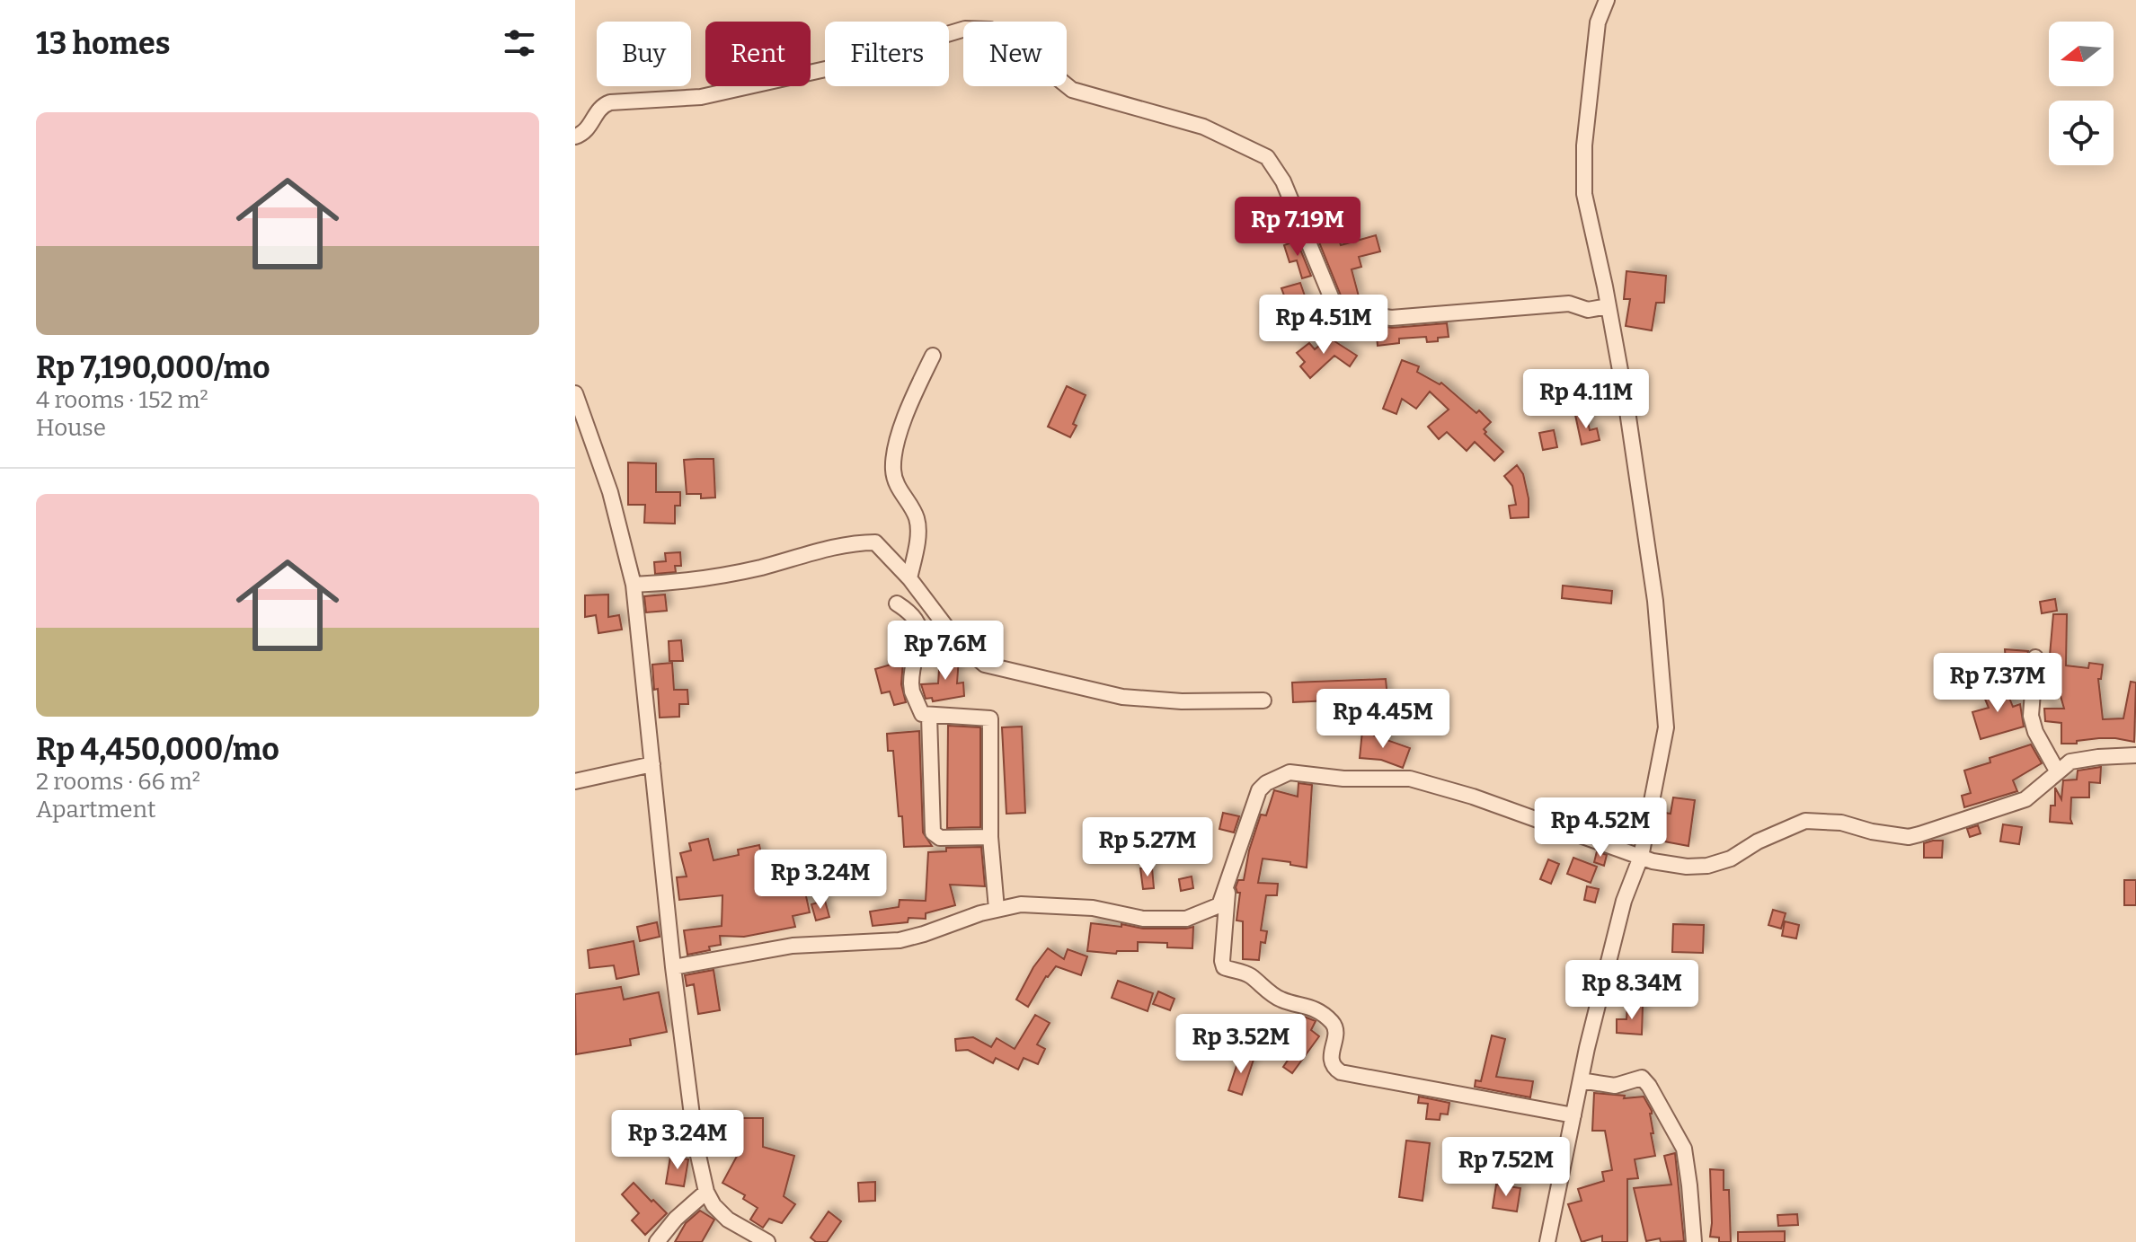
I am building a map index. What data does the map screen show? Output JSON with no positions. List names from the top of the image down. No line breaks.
{"north":"left","page":{"heading":"13 homes","chip":["Buy","Rent","Filters","New"],"list":[{"name":"Rp 7,190,000/mo","note":"4 rooms · 152 m² · House"},{"name":"Rp 4,450,000/mo","note":"2 rooms · 66 m² · Apartment"}],"price":["Rp 7.19M","Rp 4.51M","Rp 4.11M","Rp 7.6M","Rp 7.37M","Rp 4.45M","Rp 4.52M","Rp 5.27M","Rp 3.24M","Rp 8.34M","Rp 3.52M","Rp 3.24M","Rp 7.52M"]}}
